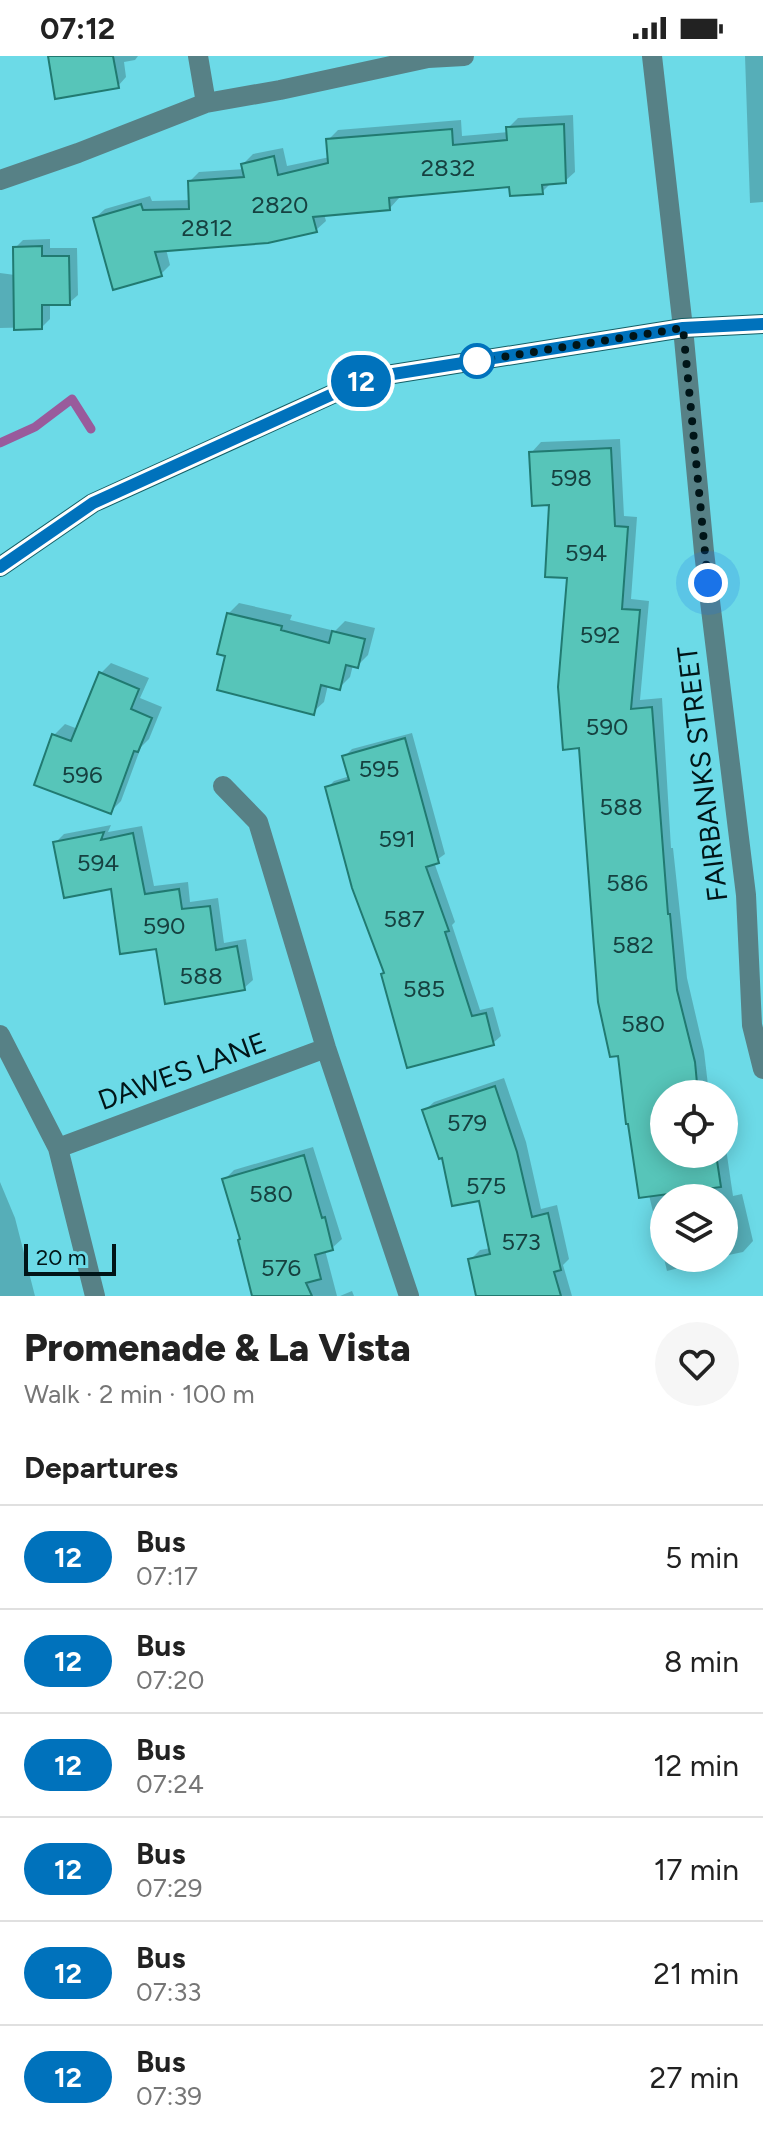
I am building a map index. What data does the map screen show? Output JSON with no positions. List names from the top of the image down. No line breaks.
{"streets":{"street":["FAIRBANKS STREET","DAWES LANE"]},"lines":["bus line 12"],"house_numbers":["2832","2820","2812","598","594","592","590","595","596","588","591","594","586","587","590","582","588","585","580","579","575","580","573","576"],"scale_bar":"20 m","page":{"status":"07:12","on_map":"12","scale":"20 m","heading":[["Promenade & La Vista","Walk · 2 min · 100 m"],"Departures"],"list":[{"mark":"12","name":"Bus","note":"07:17","value":"5 min"},{"mark":"12","name":"Bus","note":"07:20","value":"8 min"},{"mark":"12","name":"Bus","note":"07:24","value":"12 min"},{"mark":"12","name":"Bus","note":"07:29","value":"17 min"},{"mark":"12","name":"Bus","note":"07:33","value":"21 min"},{"mark":"12","name":"Bus","note":"07:39","value":"27 min"}]}}
